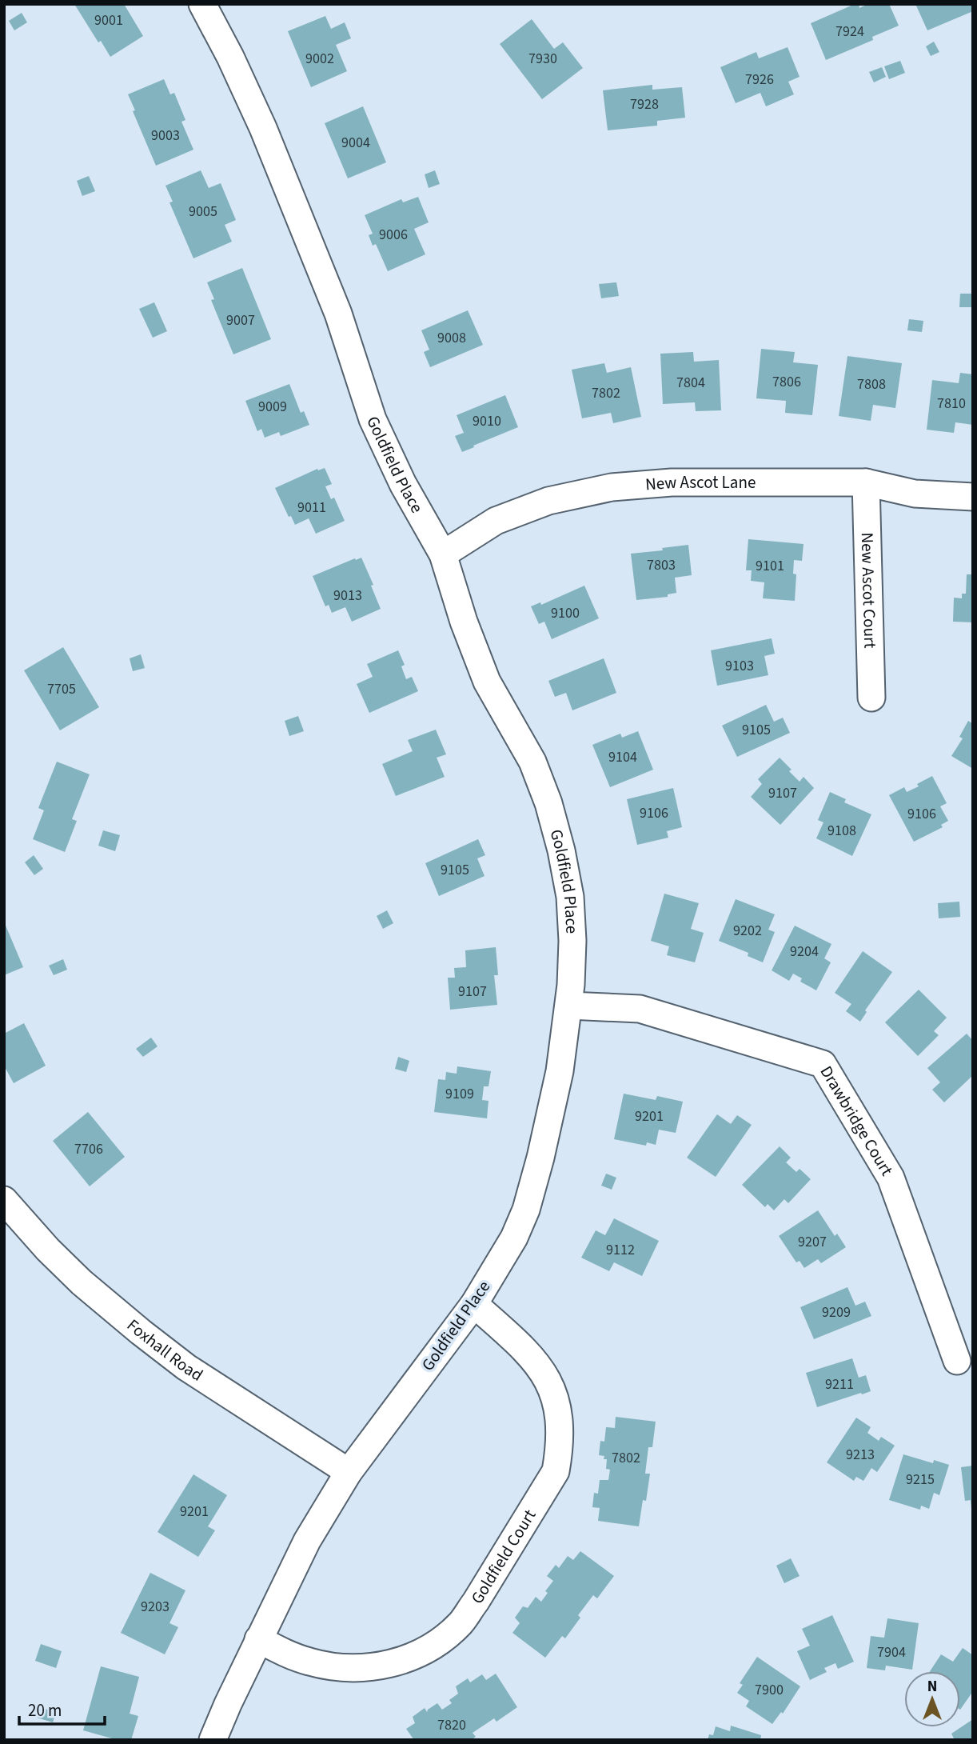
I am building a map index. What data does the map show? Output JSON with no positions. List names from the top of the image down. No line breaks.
{"streets":{"street":["Goldfield Place","New Ascot Lane","New Ascot Court","Drawbridge Court","Foxhall Road","Goldfield Court"]},"crossings":[["Goldfield Place","New Ascot Lane"],["Goldfield Place","Drawbridge Court"],["Goldfield Place","Foxhall Road"],["Goldfield Place","Goldfield Court"],["New Ascot Lane","New Ascot Court"]],"house_numbers":["9001","7924","9002","7930","7926","7928","9003","9004","9005","9006","9007","9008","7806","7804","7808","7802","7810","9009","9010","9011","7803","9101","9013","9100","9103","7705","9105","9104","9107","9106","9106","9108","9105","9202","9204","9107","9109","9201","7706","9207","9112","9209","9211","9213","7802","9215","9201","9203","7904","7900","7820"],"scale_bar":"20 m","north":"top"}
